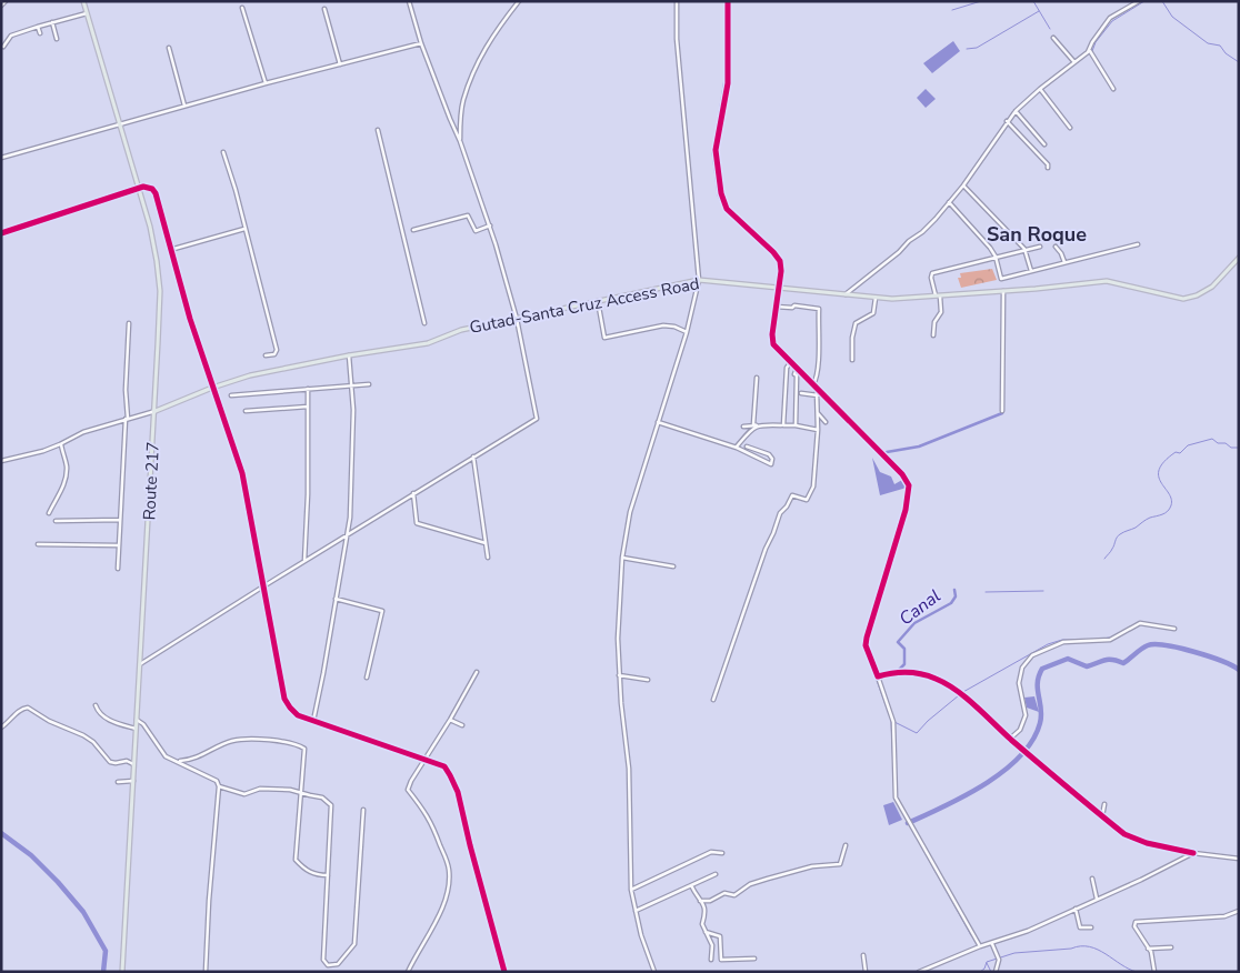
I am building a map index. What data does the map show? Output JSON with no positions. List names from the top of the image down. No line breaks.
{"streets":{"main road":["Gutad-Santa Cruz Access Road","Route 217"]},"crossings":[["Gutad-Santa Cruz Access Road","Route 217"]],"districts":["San Roque"],"water":["Canal"]}
